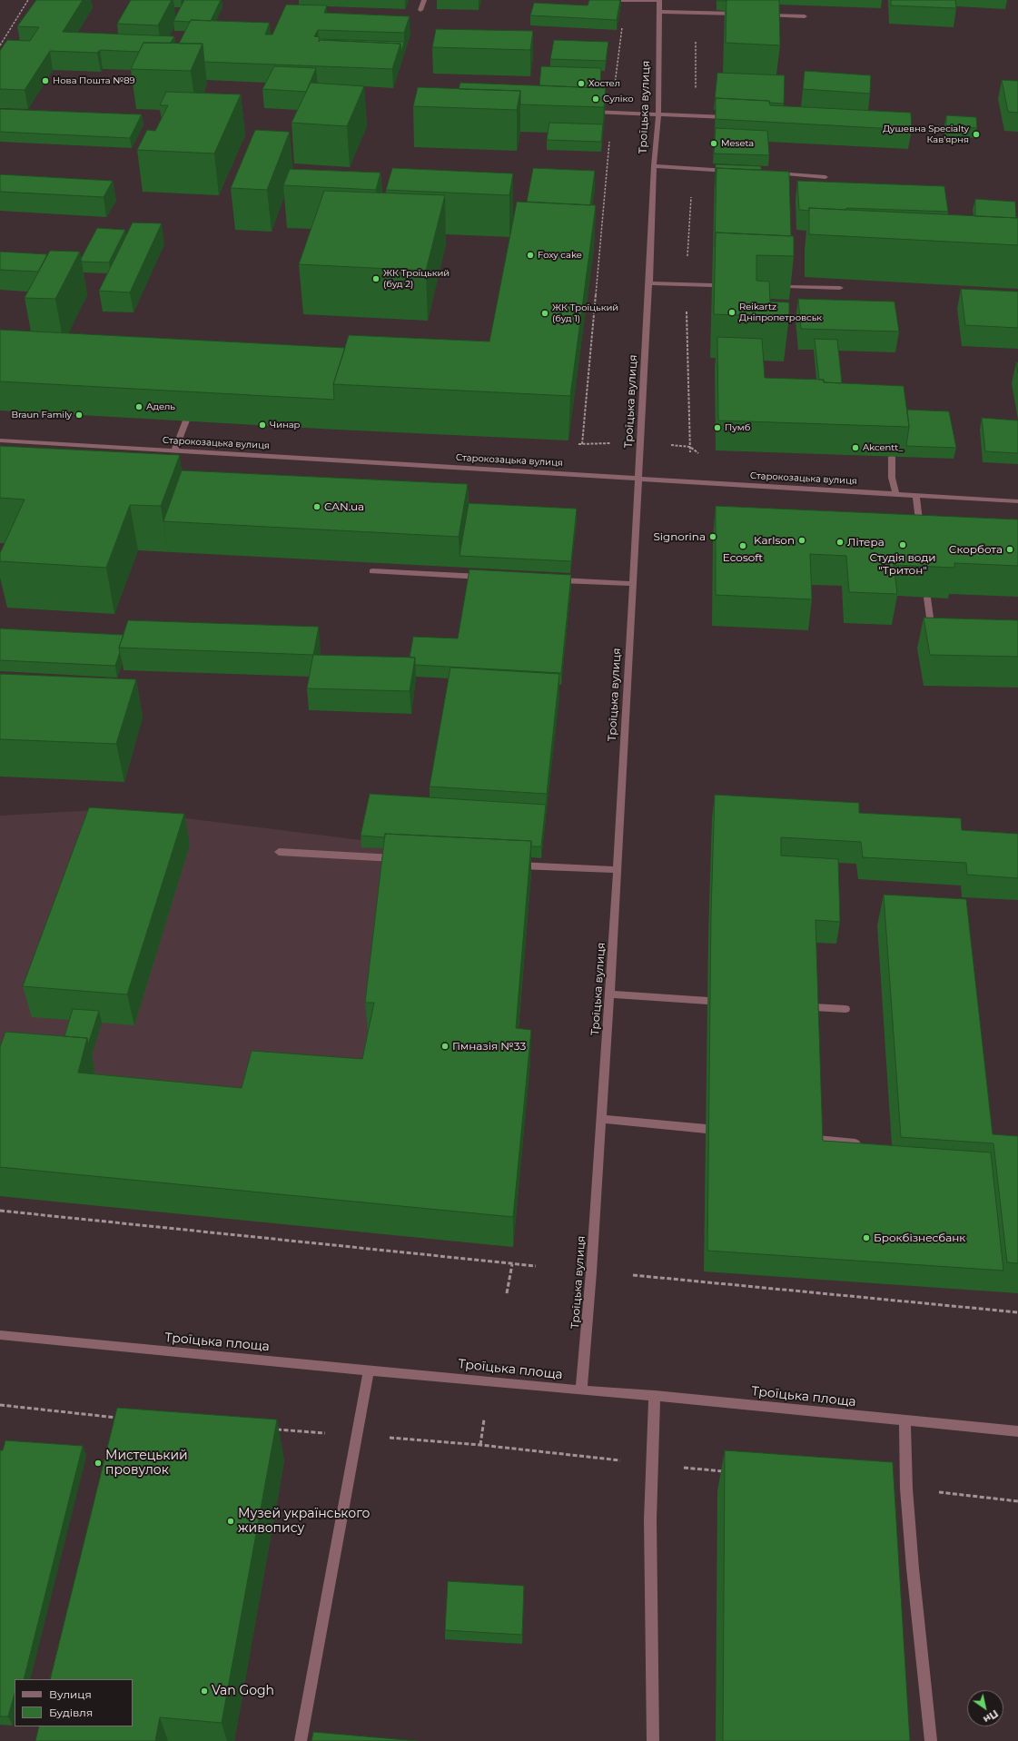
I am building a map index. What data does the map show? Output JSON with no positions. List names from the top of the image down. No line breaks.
{"streets":{"street":["Троїцька вулиця","Старокозацька вулиця","Троїцька площа"]},"crossings":[["Троїцька вулиця","Старокозацька вулиця"],["Троїцька вулиця","Троїцька площа"]],"places":["Нова Пошта №89","Хостел","Суліко","Душевна Specialty Кав'ярня","Meseta","Foxy cake","ЖК Троїцький (буд 2)","Reikartz Дніпропетровськ","ЖК Троїцький (буд 1)","Адель","Braun Family","Чинар","Пумб","Akcentt_","CAN.ua","Signorina","Karlson","Літера","Студія води \"Тритон\"","Ecosoft","Скорбота","Гімназія №33","Брокбізнесбанк","Мистецький провулок","Музей українського живопису","Van Gogh"],"legend":["Вулиця","Будівля"],"north":"bottom right"}
